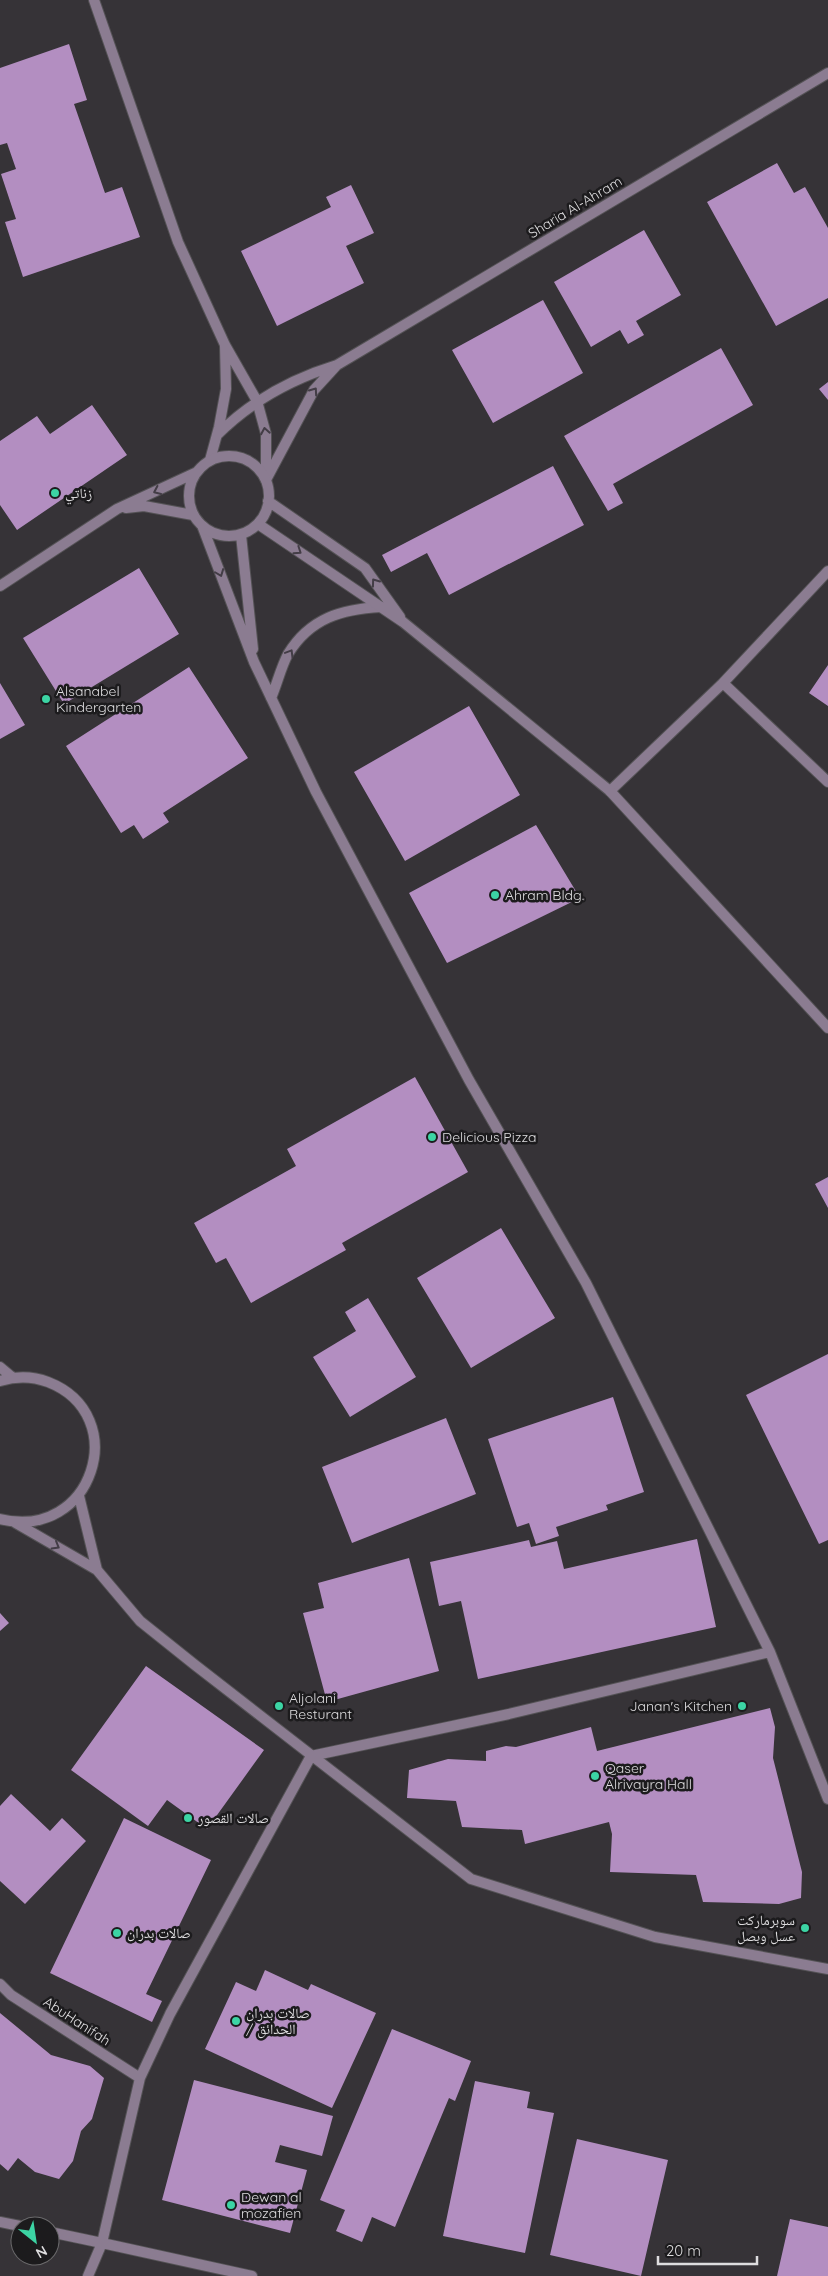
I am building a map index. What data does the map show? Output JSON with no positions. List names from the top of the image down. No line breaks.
{"streets":{"street":["Sharia Al-Ahram","AbuHanifah"]},"places":["زناتي","Alsanabel Kindergarten","Ahram Bldg.","Delicious Pizza","Aljolani Resturant","Janan's Kitchen","Qaser Alrivayra Hall","صالات القصور","سوبرماركت عسل وبصل","صالات بدران","صالات بدران / الحدائق","Dewan al mozafien"],"scale_bar":"20 m","north":"bottom right"}
